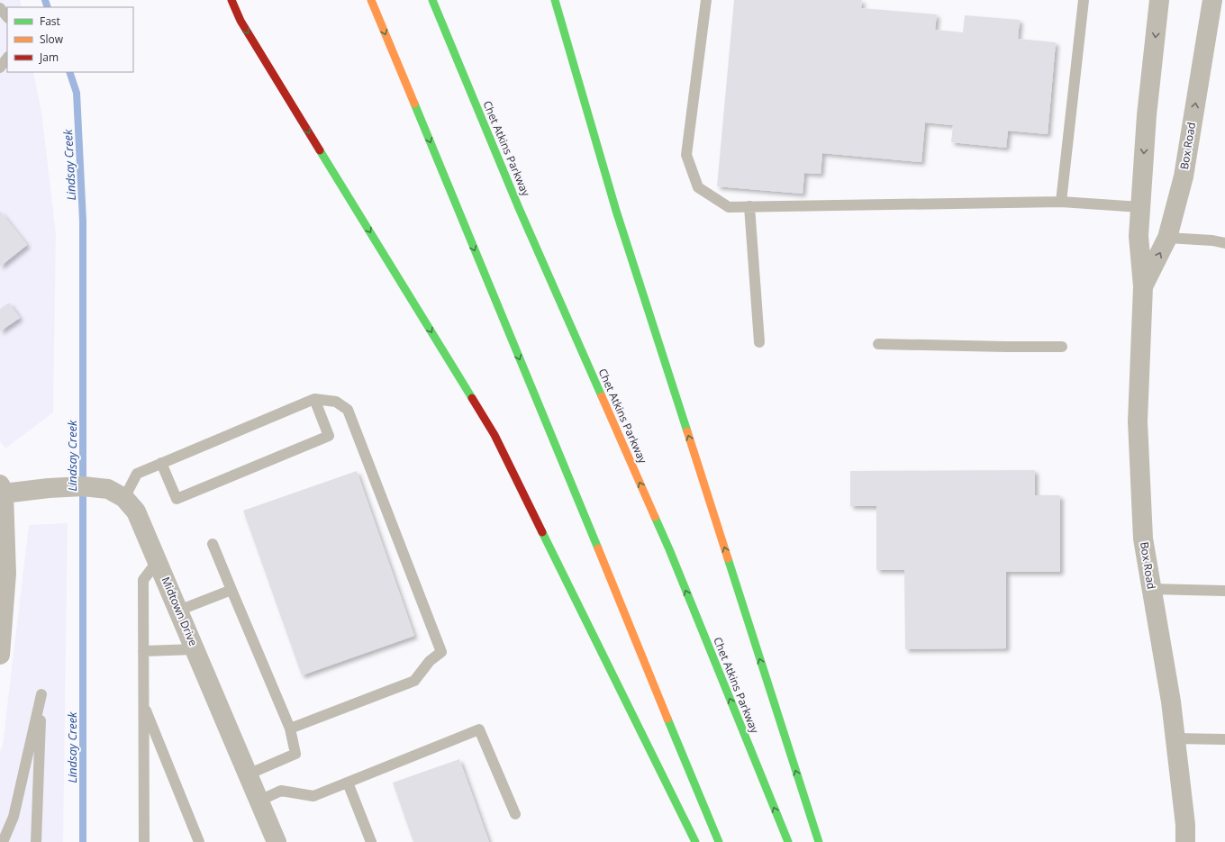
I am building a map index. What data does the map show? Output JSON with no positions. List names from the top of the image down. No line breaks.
{"streets":{"highway":["Chet Atkins Parkway"],"street":["Box Road","Midtown Drive"]},"water":["Lindsay Creek"],"legend":["Fast","Slow","Jam"]}
